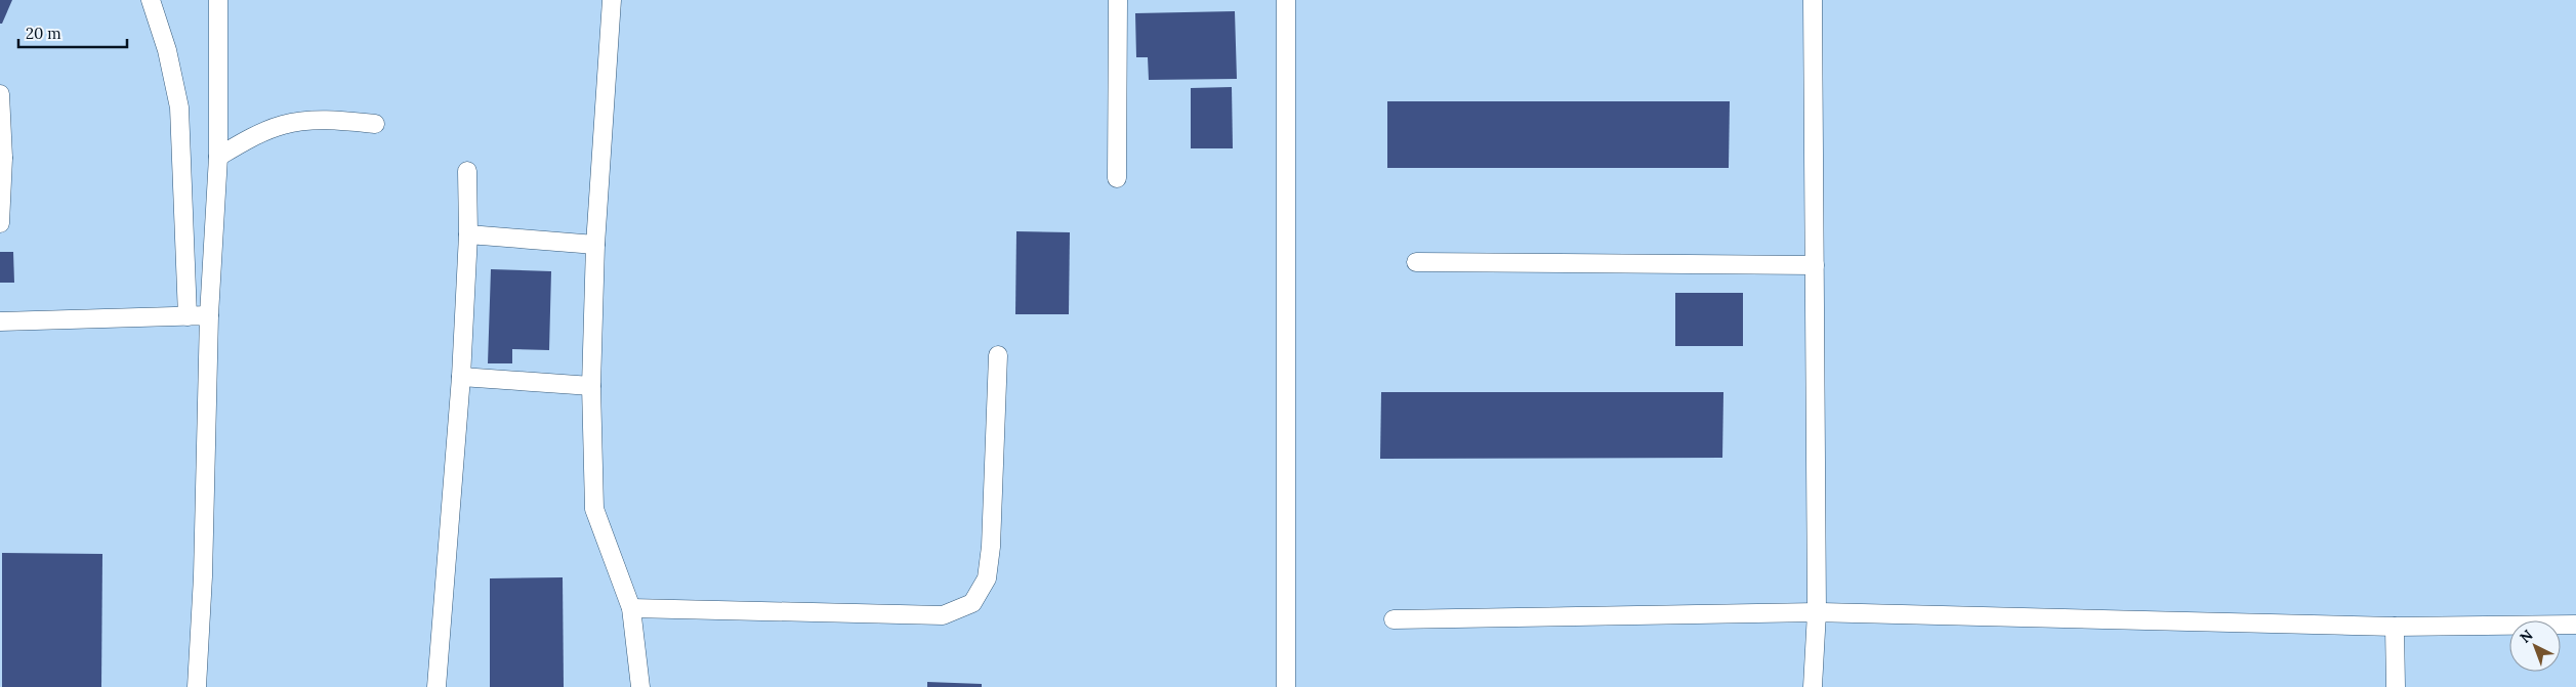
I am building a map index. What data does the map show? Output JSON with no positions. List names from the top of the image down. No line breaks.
{"scale_bar":"20 m","north":"top left"}
